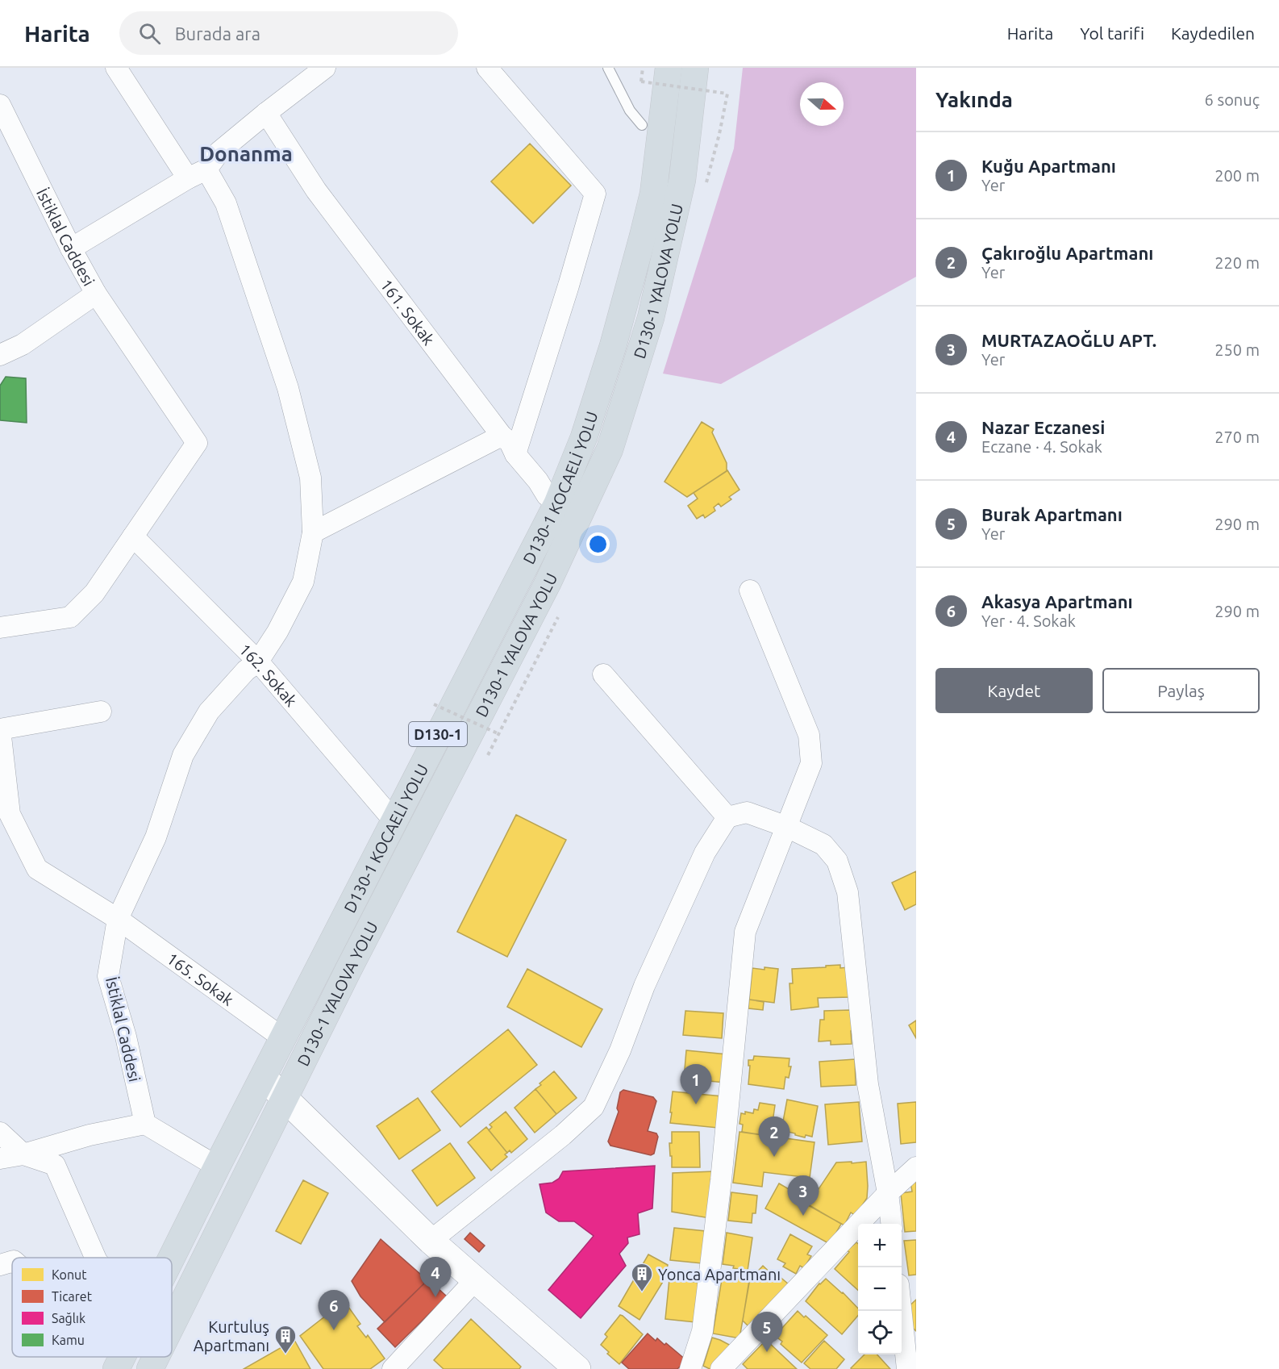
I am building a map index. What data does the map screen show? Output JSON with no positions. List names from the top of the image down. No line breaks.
{"streets":{"highway":["D130-1 YALOVA YOLU","D130-1 KOCAELİ YOLU","D130-1"],"street":["İstiklal Caddesi","161. Sokak","162. Sokak","165. Sokak"]},"crossings":[["İstiklal Caddesi","162. Sokak"],["İstiklal Caddesi","165. Sokak"],["161. Sokak","D130-1 KOCAELİ YOLU"],["D130-1 KOCAELİ YOLU","162. Sokak"],["D130-1 KOCAELİ YOLU","165. Sokak"]],"districts":["Donanma"],"places":{"building":["Yonca Apartmanı","Kurtuluş Apartmanı"]},"legend":["Konut","Ticaret","Sağlık","Kamu"],"north":"right","page":{"header":"Harita","search":"Burada ara","nav":["Harita","Yol tarifi","Kaydedilen"],"heading":["Yakında","6 sonuç"],"list":[{"mark":"1","name":"Kuğu Apartmanı","note":"Yer","value":"200 m"},{"mark":"2","name":"Çakıroğlu Apartmanı","note":"Yer","value":"220 m"},{"mark":"3","name":"MURTAZAOĞLU APT.","note":"Yer","value":"250 m"},{"mark":"4","name":"Nazar Eczanesi","note":"Eczane · 4. Sokak","value":"270 m"},{"mark":"5","name":"Burak Apartmanı","note":"Yer","value":"290 m"},{"mark":"6","name":"Akasya Apartmanı","note":"Yer · 4. Sokak","value":"290 m"}],"buttons":["Kaydet","Paylaş"],"pins":["1","2","3","4","6","5"],"map_buttons":["+","−"]}}
